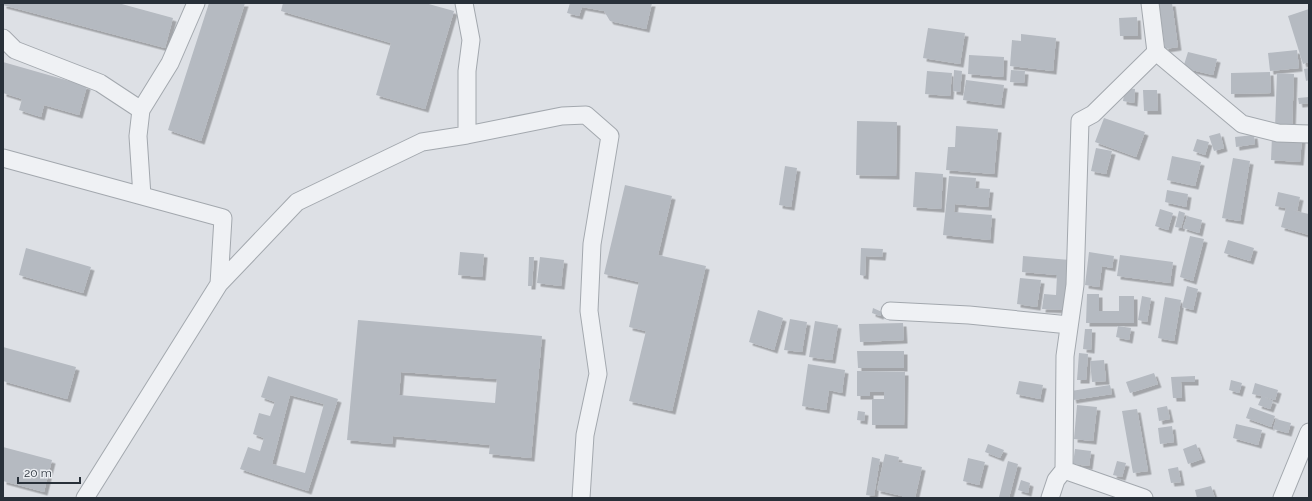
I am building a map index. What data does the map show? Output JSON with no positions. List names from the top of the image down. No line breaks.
{"scale_bar":"20 m"}
